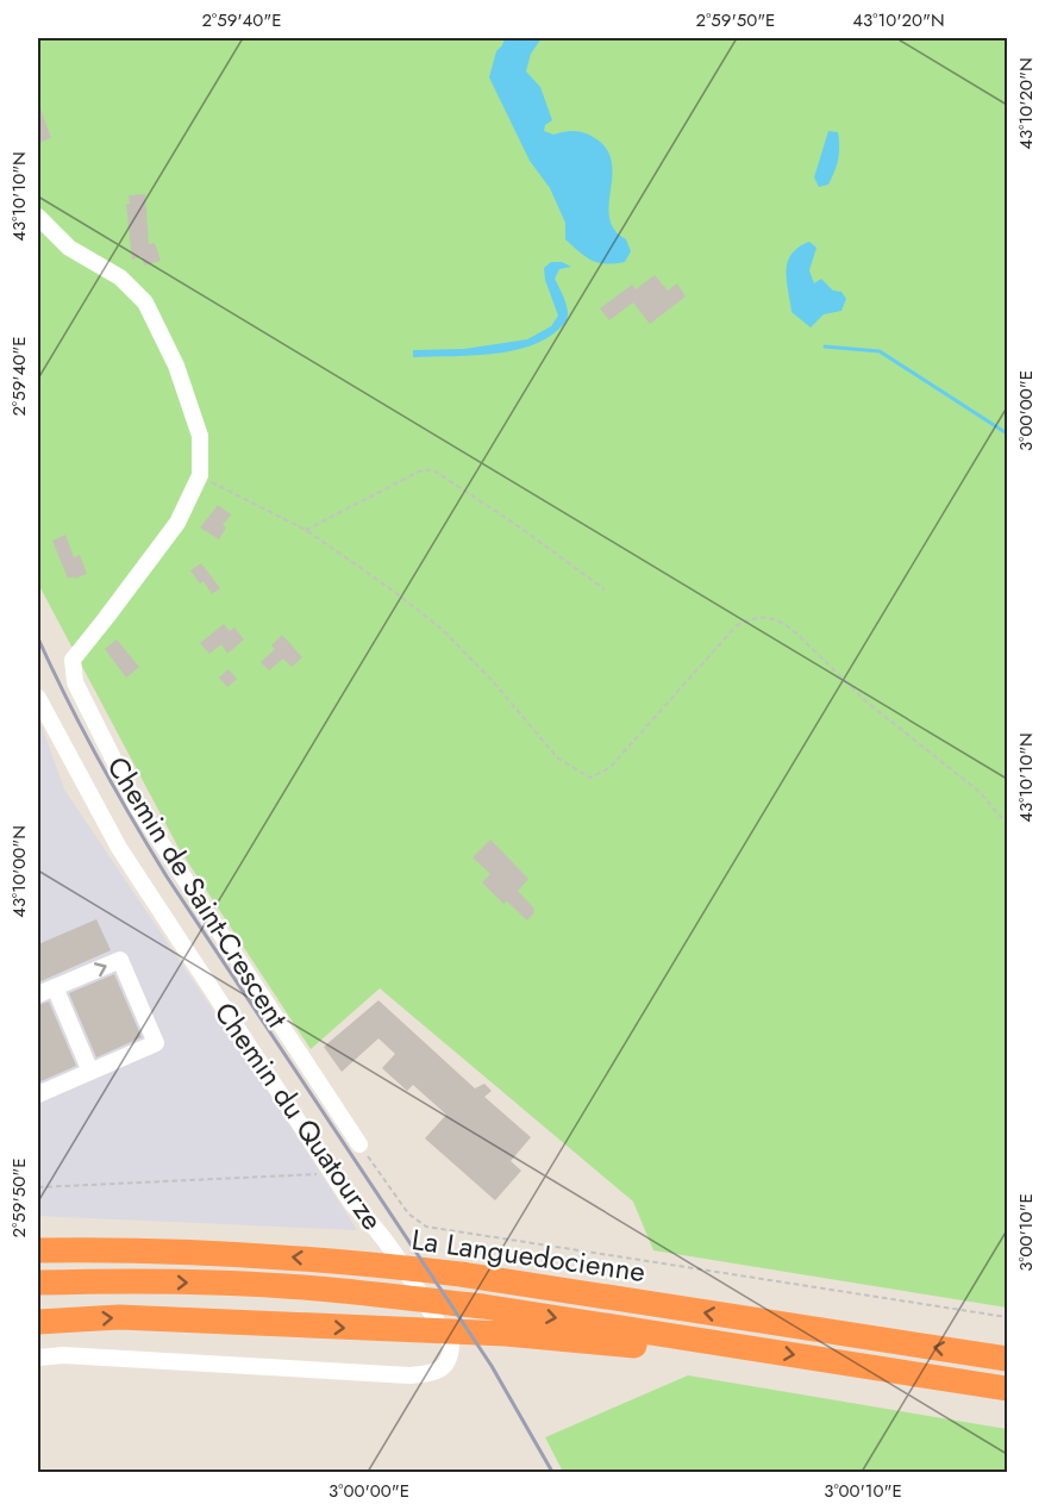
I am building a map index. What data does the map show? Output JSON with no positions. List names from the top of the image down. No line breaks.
{"streets":{"highway":["La Languedocienne"],"street":["Chemin de Saint-Crescent","Chemin du Quatourze"]},"coordinates":["2°59'40\"E","2°59'50\"E","43°10'20\"N","43°10'10\"N","3°00'00\"E","43°10'00\"N","3°00'10\"E"]}
